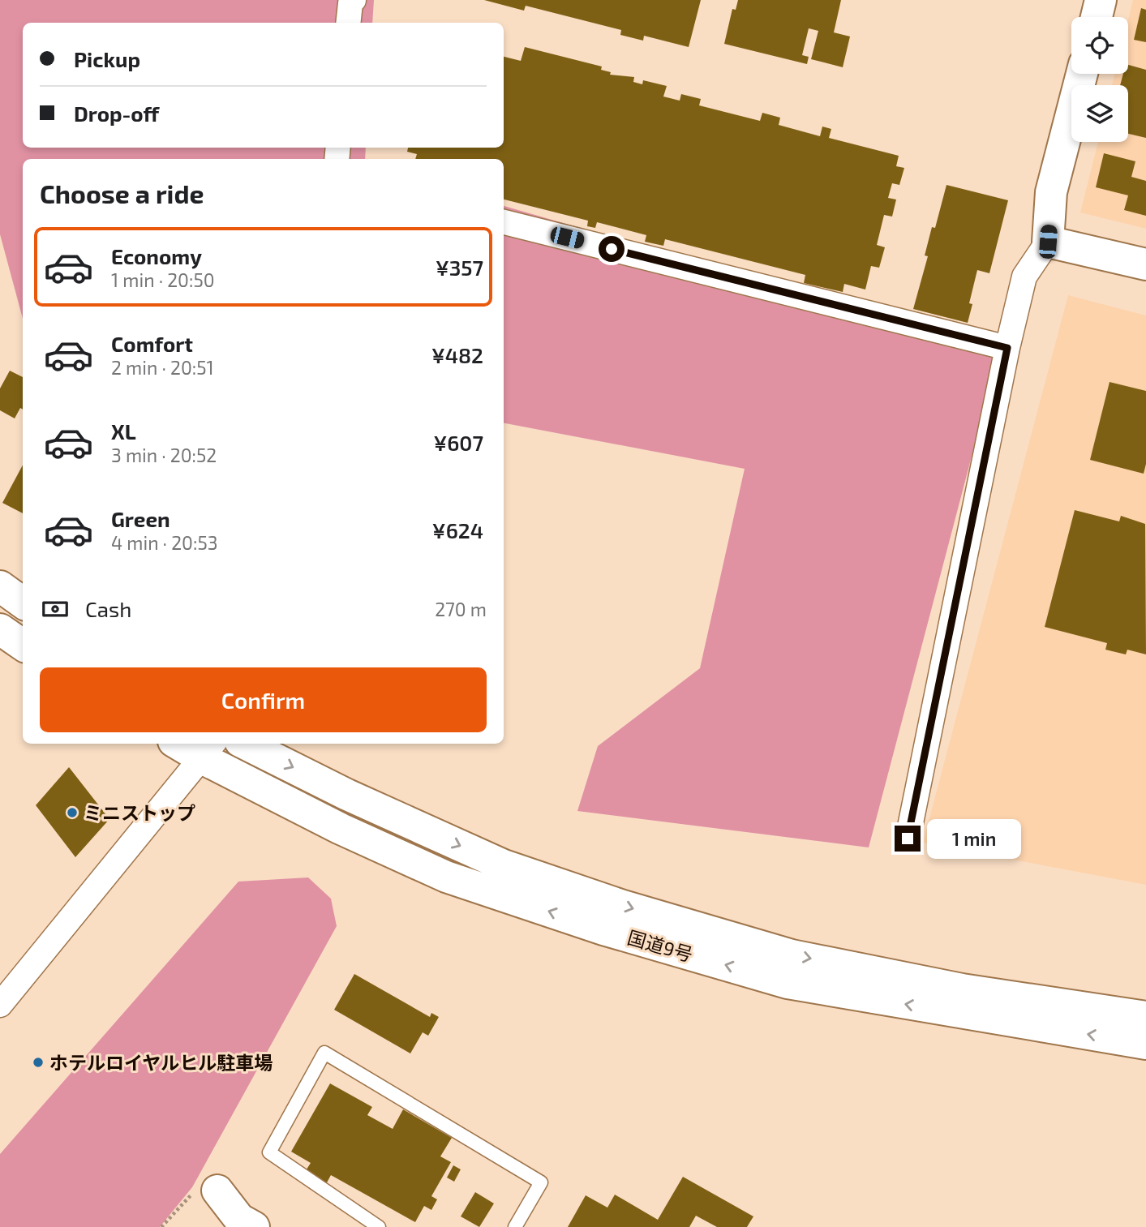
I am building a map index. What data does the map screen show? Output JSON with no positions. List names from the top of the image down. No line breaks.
{"streets":{"main road":["国道9号"]},"places":["ミニストップ","ホテルロイヤルヒル駐車場"],"page":{"banner":["Pickup","Drop-off"],"heading":"Choose a ride","list":[{"name":"Economy","note":"1 min · 20:50","value":"¥357"},{"name":"Comfort","note":"2 min · 20:51","value":"¥482"},{"name":"XL","note":"3 min · 20:52","value":"¥607"},{"name":"Green","note":"4 min · 20:53","value":"¥624"}],"pay":["Cash","270 m"],"buttons":"Confirm","bubble":"1 min"}}
